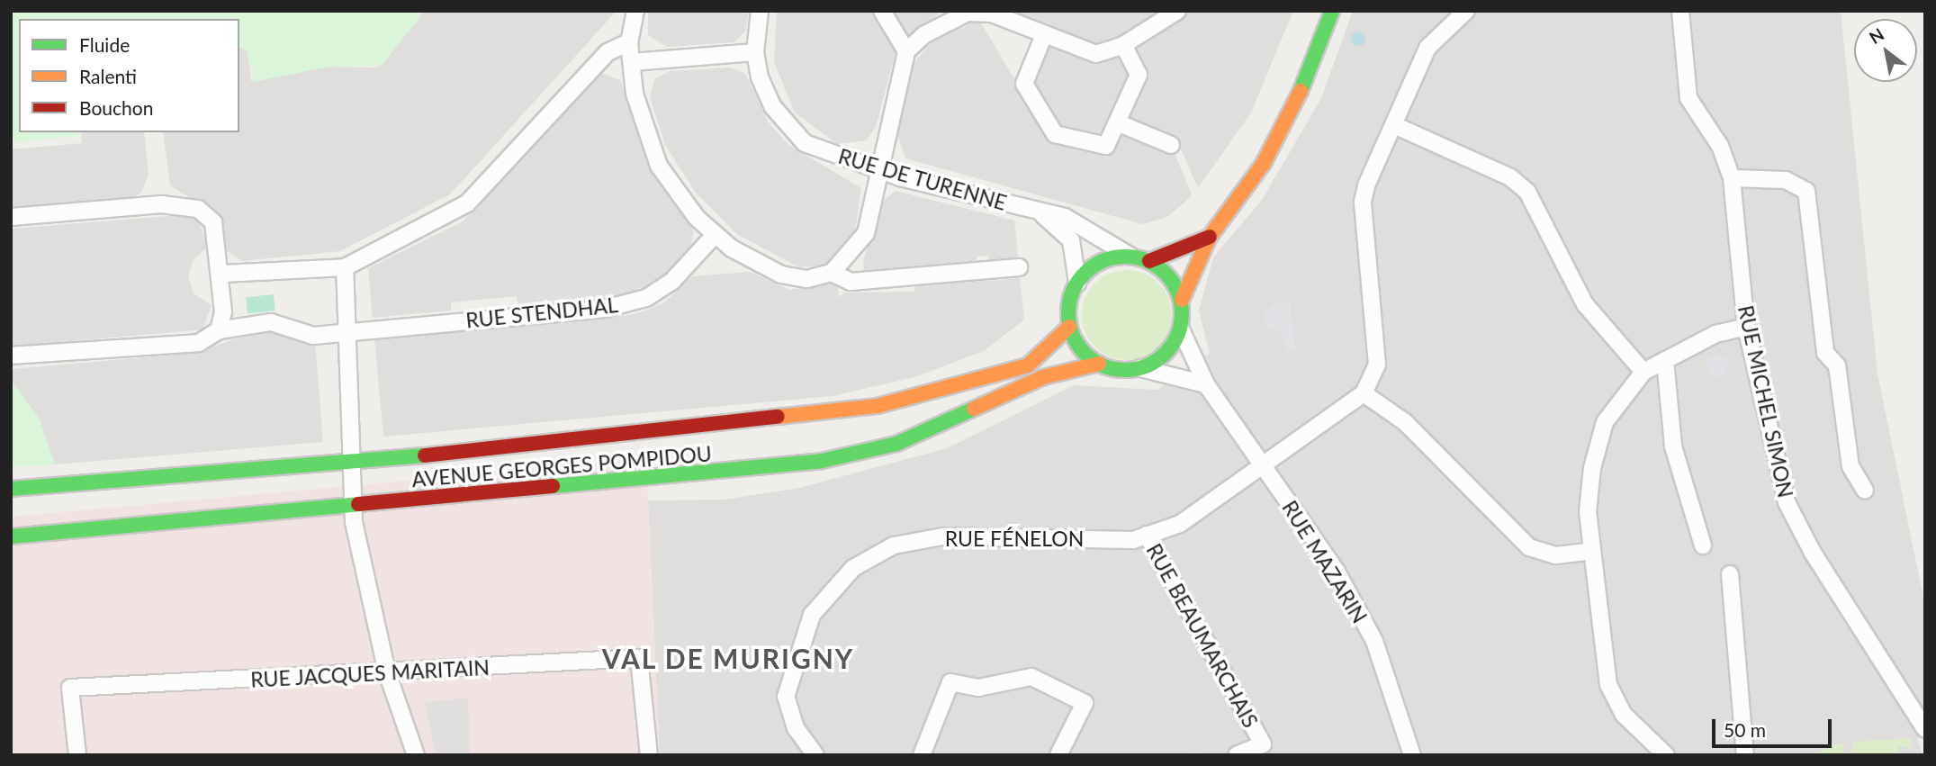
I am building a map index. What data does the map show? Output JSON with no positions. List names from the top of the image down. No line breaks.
{"streets":{"main road":["AVENUE GEORGES POMPIDOU"],"street":["RUE DE TURENNE","RUE STENDHAL","RUE MICHEL SIMON","RUE FÉNELON","RUE MAZARIN","RUE BEAUMARCHAIS","RUE JACQUES MARITAIN"]},"crossings":[["RUE DE TURENNE","AVENUE GEORGES POMPIDOU"],["RUE DE TURENNE","RUE MAZARIN"],["AVENUE GEORGES POMPIDOU","RUE MAZARIN"],["RUE FÉNELON","RUE MAZARIN"],["RUE FÉNELON","RUE BEAUMARCHAIS"]],"districts":["VAL DE MURIGNY"],"legend":["Fluide","Ralenti","Bouchon"],"scale_bar":"50 m","north":"top left"}
